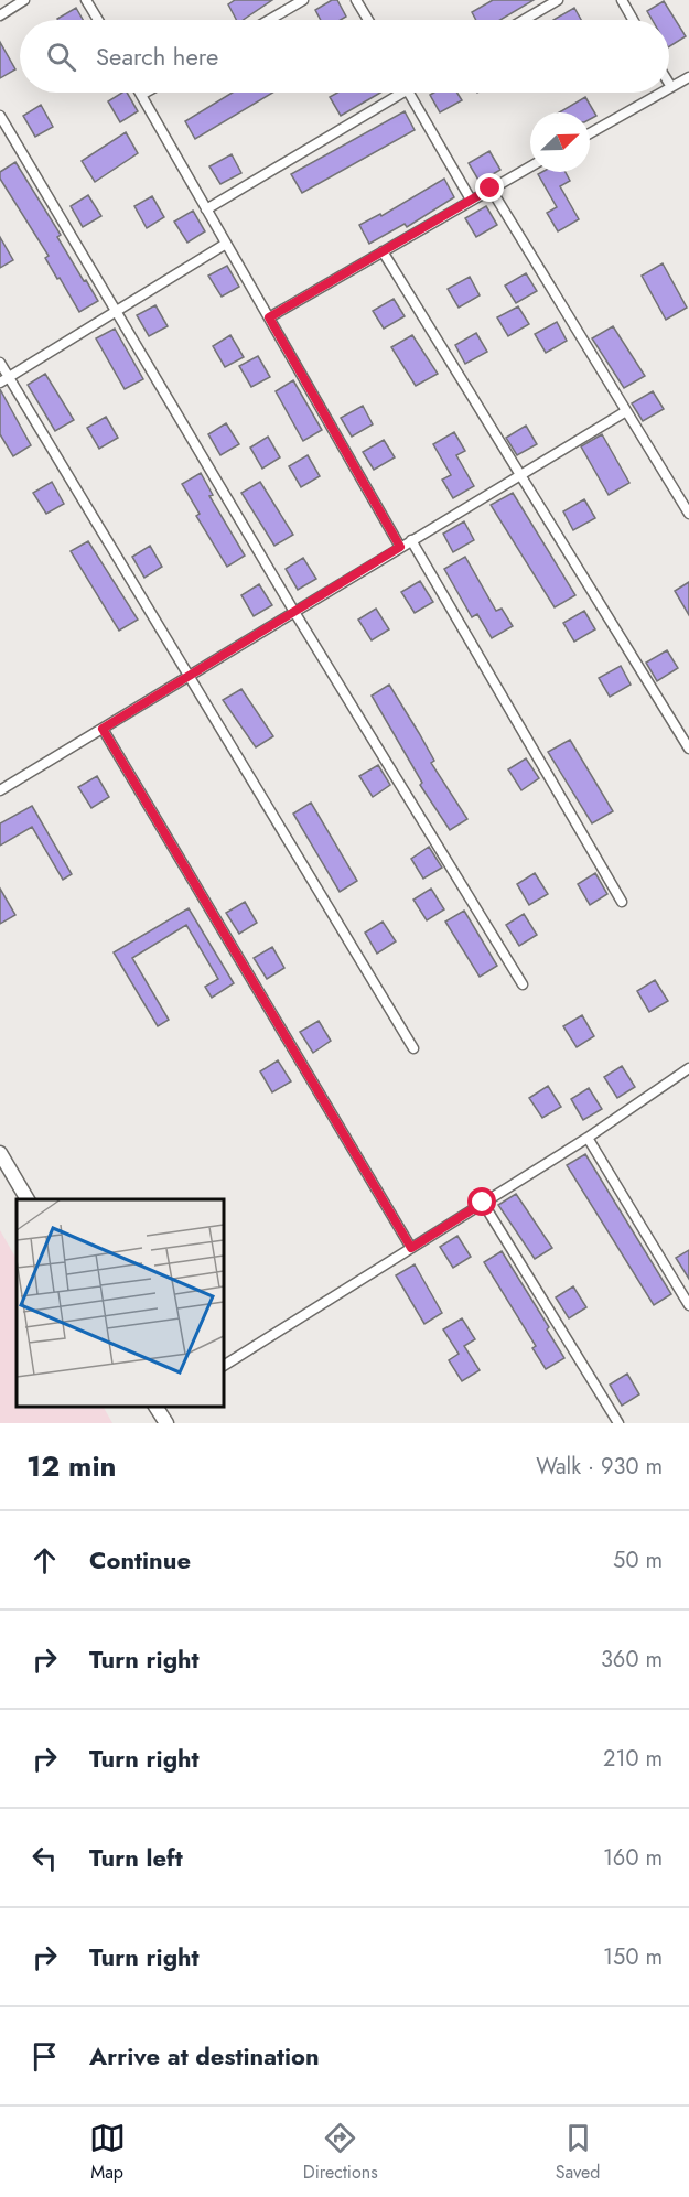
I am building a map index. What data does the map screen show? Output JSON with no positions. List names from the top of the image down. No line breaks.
{"north":"top right","page":{"search":"Search here","heading":["12 min","Walk · 930 m"],"list":[["Continue","50 m"],["Turn right","360 m"],["Turn right","210 m"],["Turn left","160 m"],["Turn right","150 m"],"Arrive at destination"],"nav":["Map","Directions","Saved"]}}
